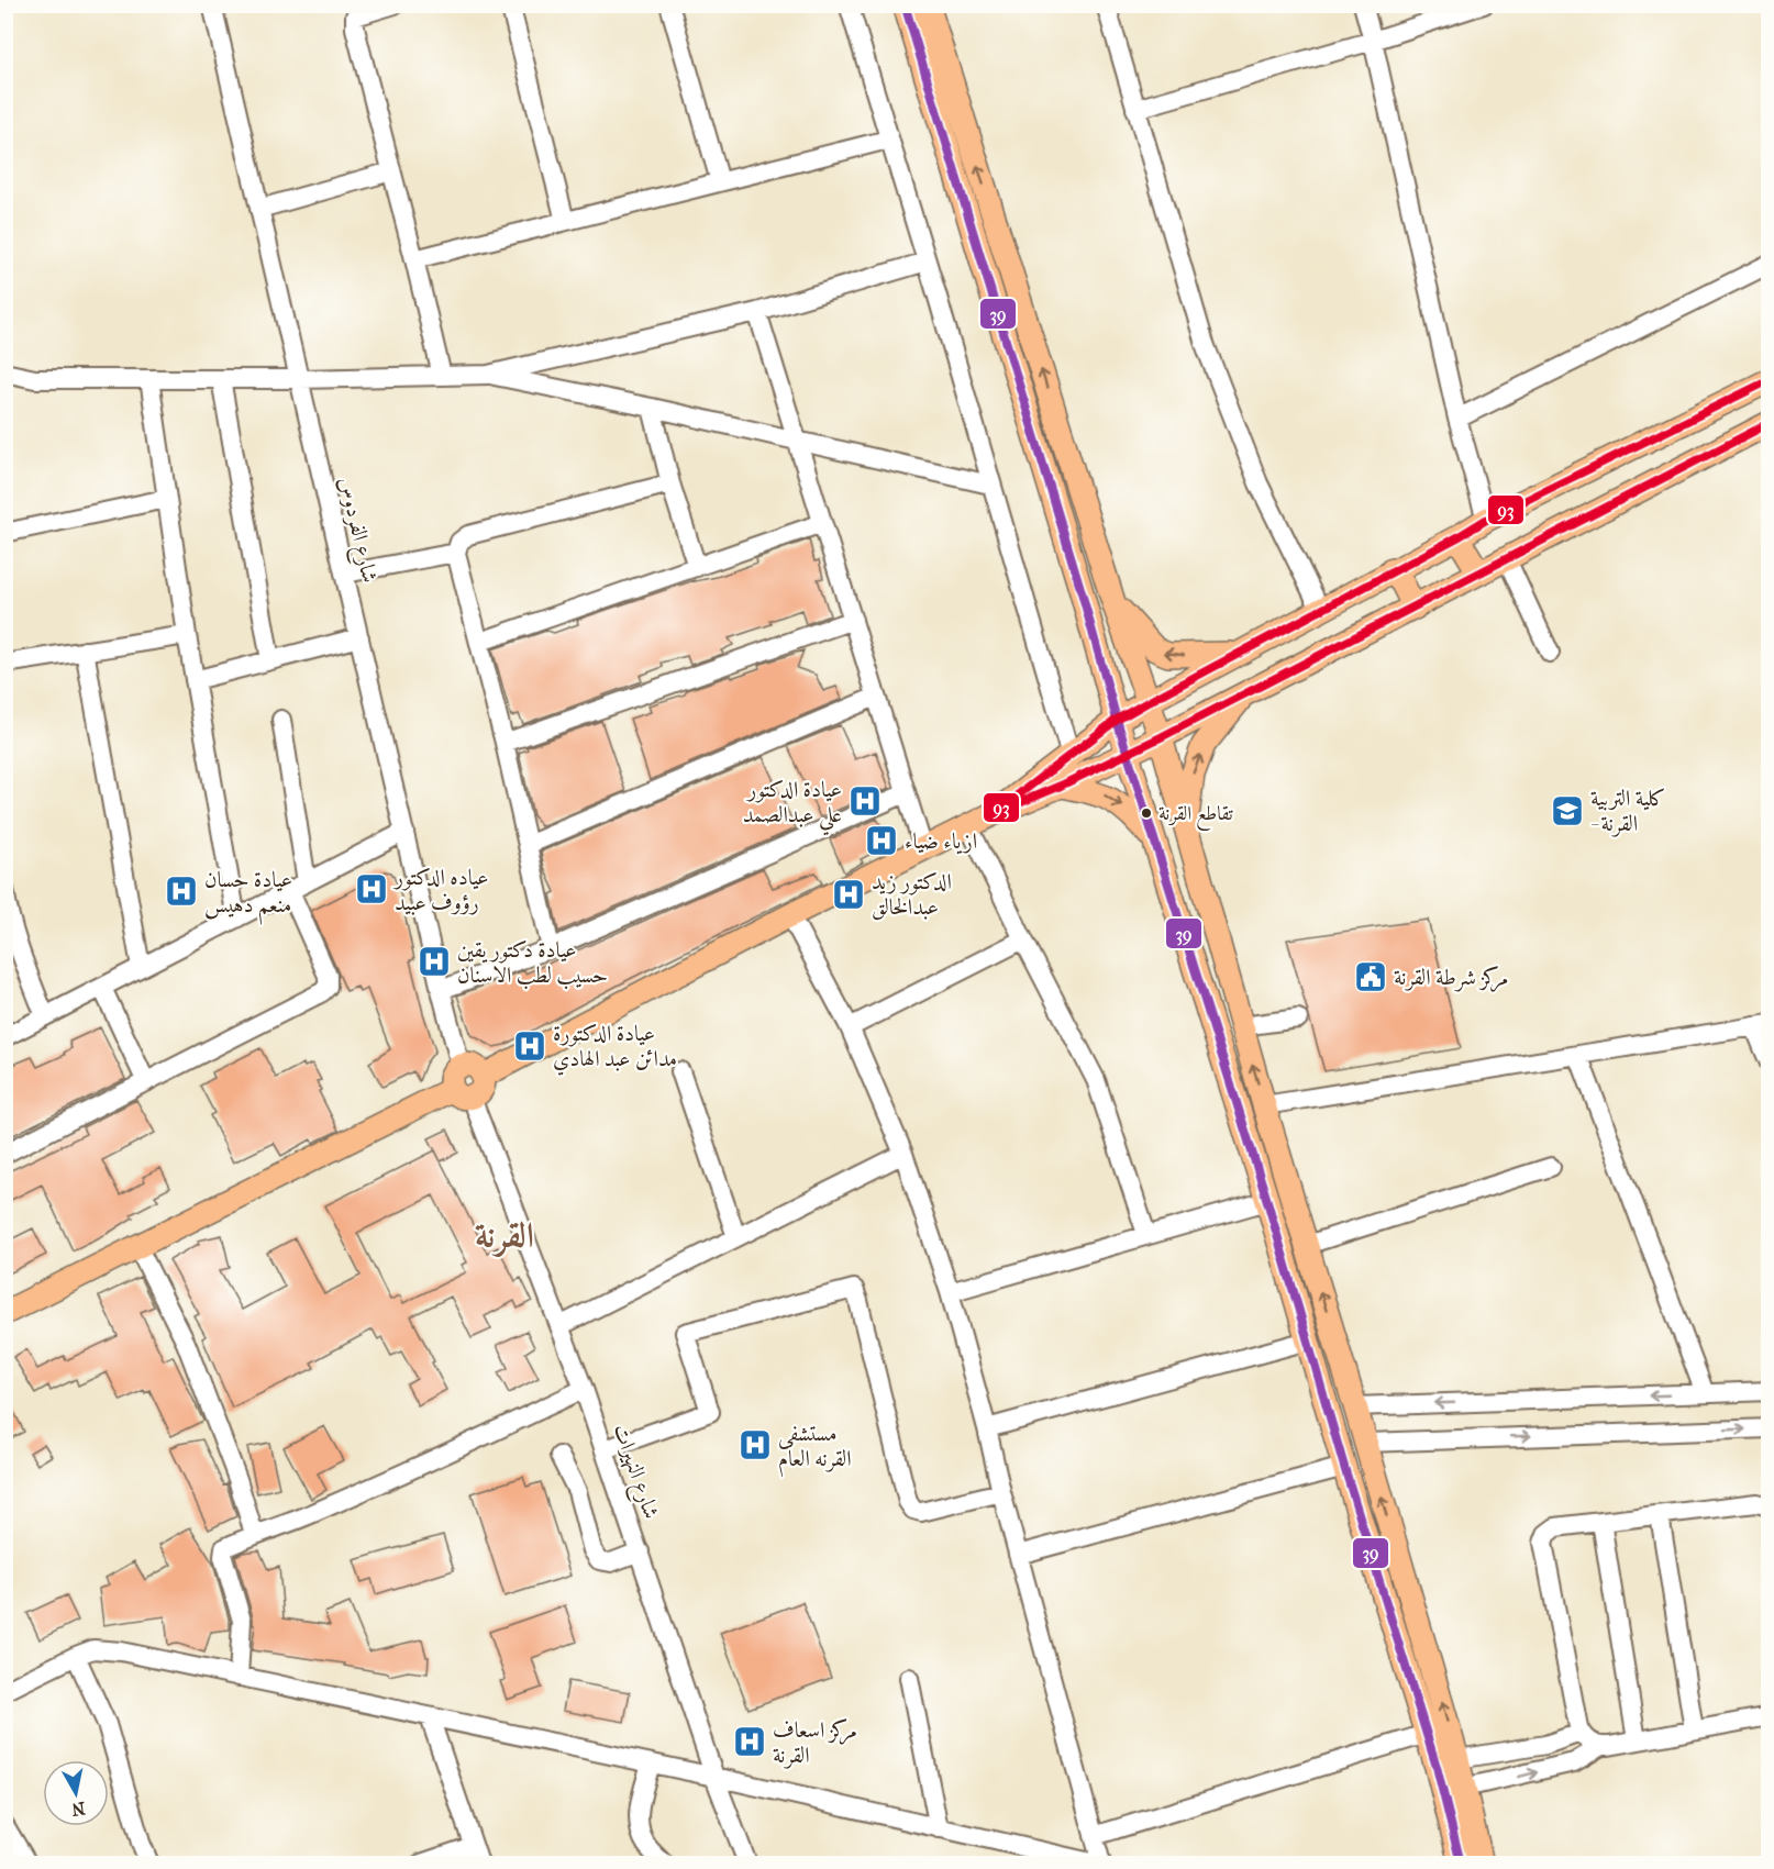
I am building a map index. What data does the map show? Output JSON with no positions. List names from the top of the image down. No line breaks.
{"streets":{"street":["شارع الفردوس","شارع النهيرات"]},"crossings":[["شارع الفردوس","شارع النهيرات"]],"districts":["القرنة"],"places":{"hospital":["عيادة الدكتور علي عبدالصمد","ازياء ضياء","عياده الدكتور رؤوف عبيد","عيادة حسان منعم دهيس","الدكتور زيد عبدالخالق","عيادة دكتور يقين حسيب لطب الاسنان","عيادة الدكتورة مدائن عبد الهادي","مستشفى القرنه العام","مركز اسعاف القرنة"],"school or university":["كلية التربية - القرنة"],"other":["تقاطع القرنة"],"public building":["مركز شرطة القرنة"]},"lines":["transit line 39","transit line 93"],"north":"bottom"}
